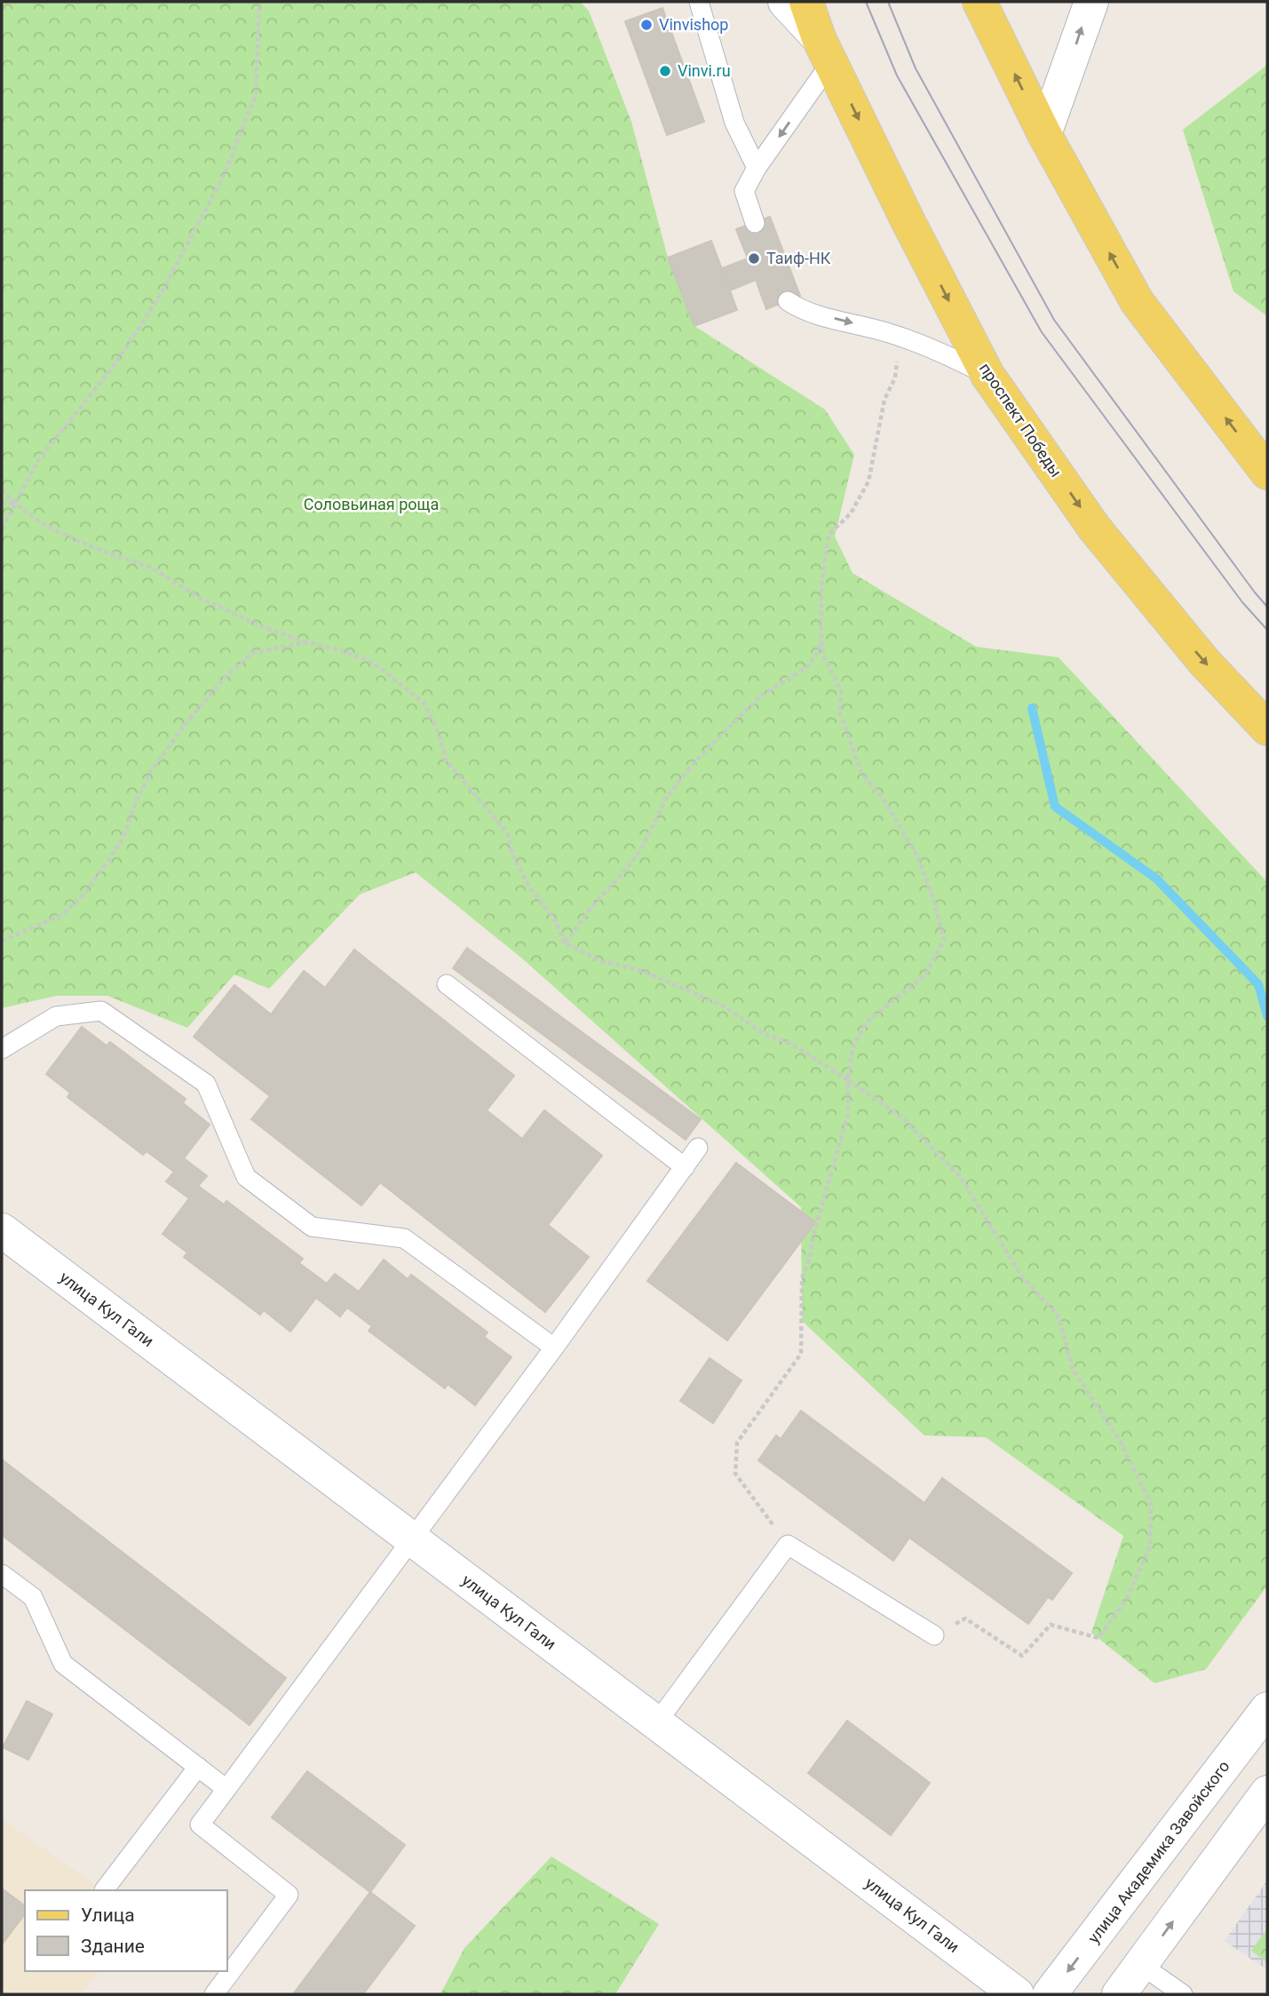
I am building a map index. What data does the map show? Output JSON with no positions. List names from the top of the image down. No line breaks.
{"streets":{"main road":["проспект Победы"],"street":["улица Кул Гали","улица Академика Завойского"]},"parks":["Соловьиная роща"],"places":["Vinvishop","Vinvi.ru","Таиф-НК"],"legend":["Улица","Здание"]}
